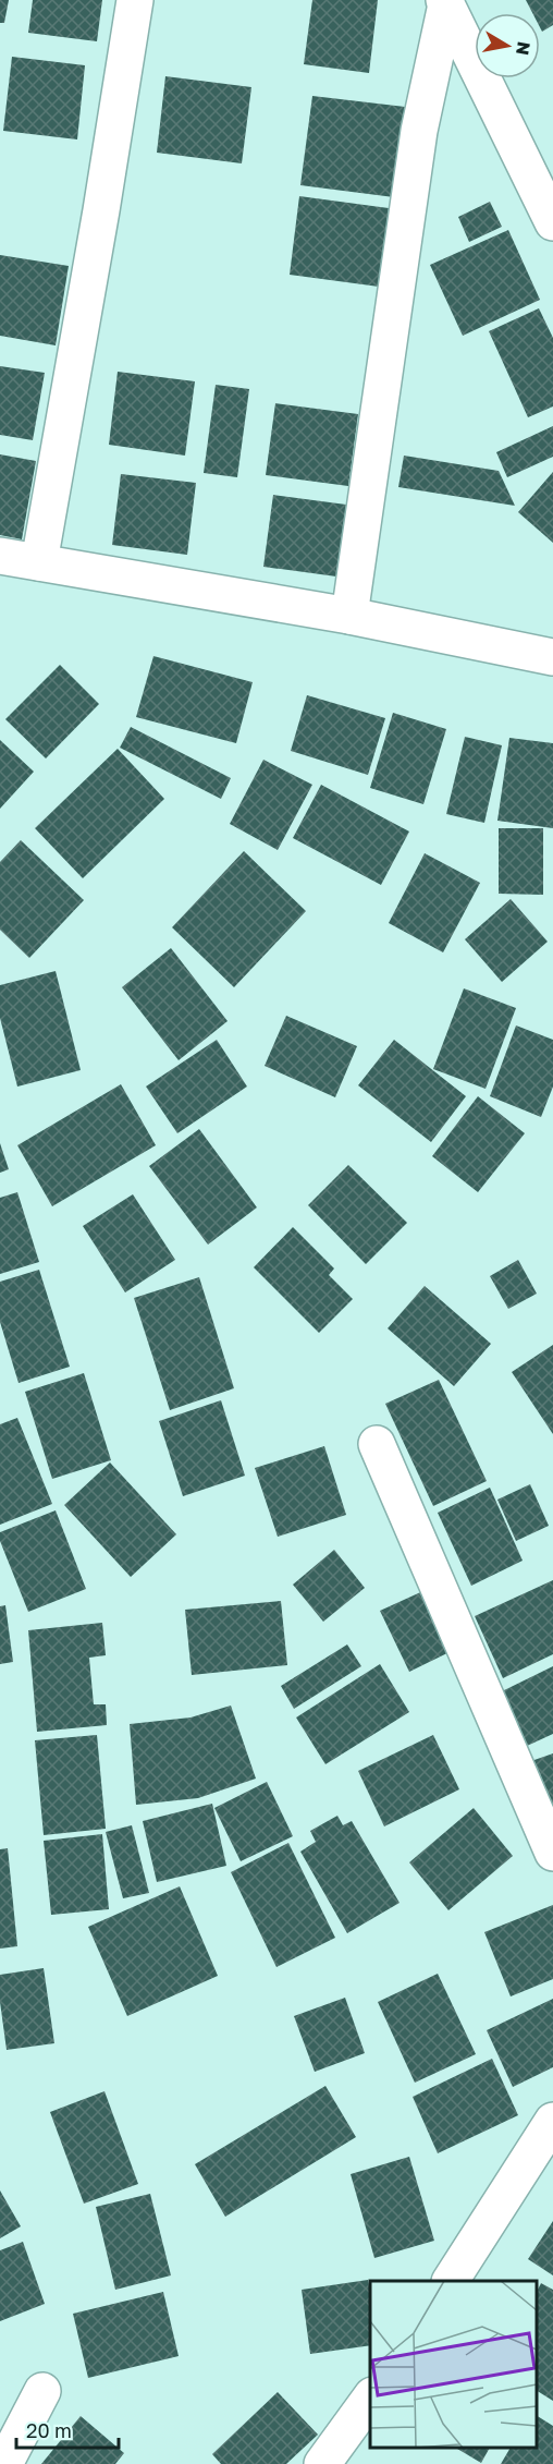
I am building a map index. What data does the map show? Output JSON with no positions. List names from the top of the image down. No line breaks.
{"scale_bar":"20 m","north":"right"}
